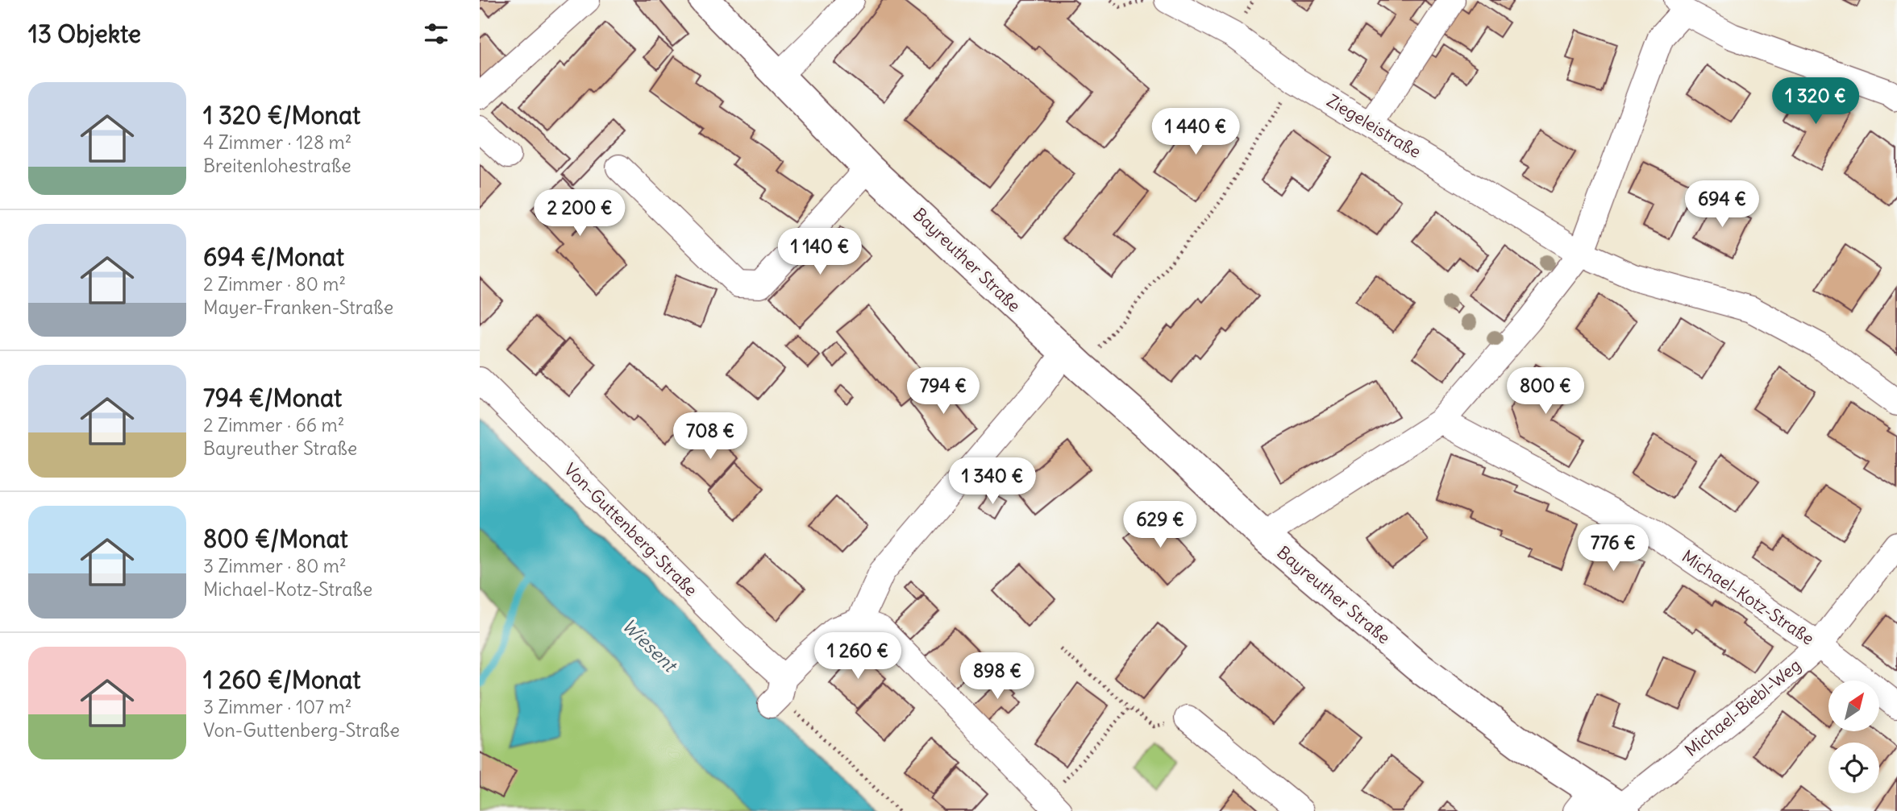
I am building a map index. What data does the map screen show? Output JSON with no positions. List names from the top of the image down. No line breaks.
{"streets":{"main road":["Bayreuther Straße"],"street":["Ziegeleistraße","Von-Guttenberg-Straße","Michael-Kotz-Straße","Michael-Biebl-Weg"]},"crossings":[["Bayreuther Straße","Michael-Biebl-Weg"],["Michael-Kotz-Straße","Michael-Biebl-Weg"]],"water":["Wiesent"],"north":"top right","page":{"heading":"13 Objekte","list":[{"name":"1 320 €/Monat","note":"4 Zimmer · 128 m² · Breitenlohestraße"},{"name":"694 €/Monat","note":"2 Zimmer · 80 m² · Mayer-Franken-Straße"},{"name":"794 €/Monat","note":"2 Zimmer · 66 m² · Bayreuther Straße"},{"name":"800 €/Monat","note":"3 Zimmer · 80 m² · Michael-Kotz-Straße"},{"name":"1 260 €/Monat","note":"3 Zimmer · 107 m² · Von-Guttenberg-Straße"}],"price":["1 320 €","1 440 €","694 €","2 200 €","1 140 €","794 €","800 €","708 €","1 340 €","629 €","776 €","1 260 €","898 €"]}}
